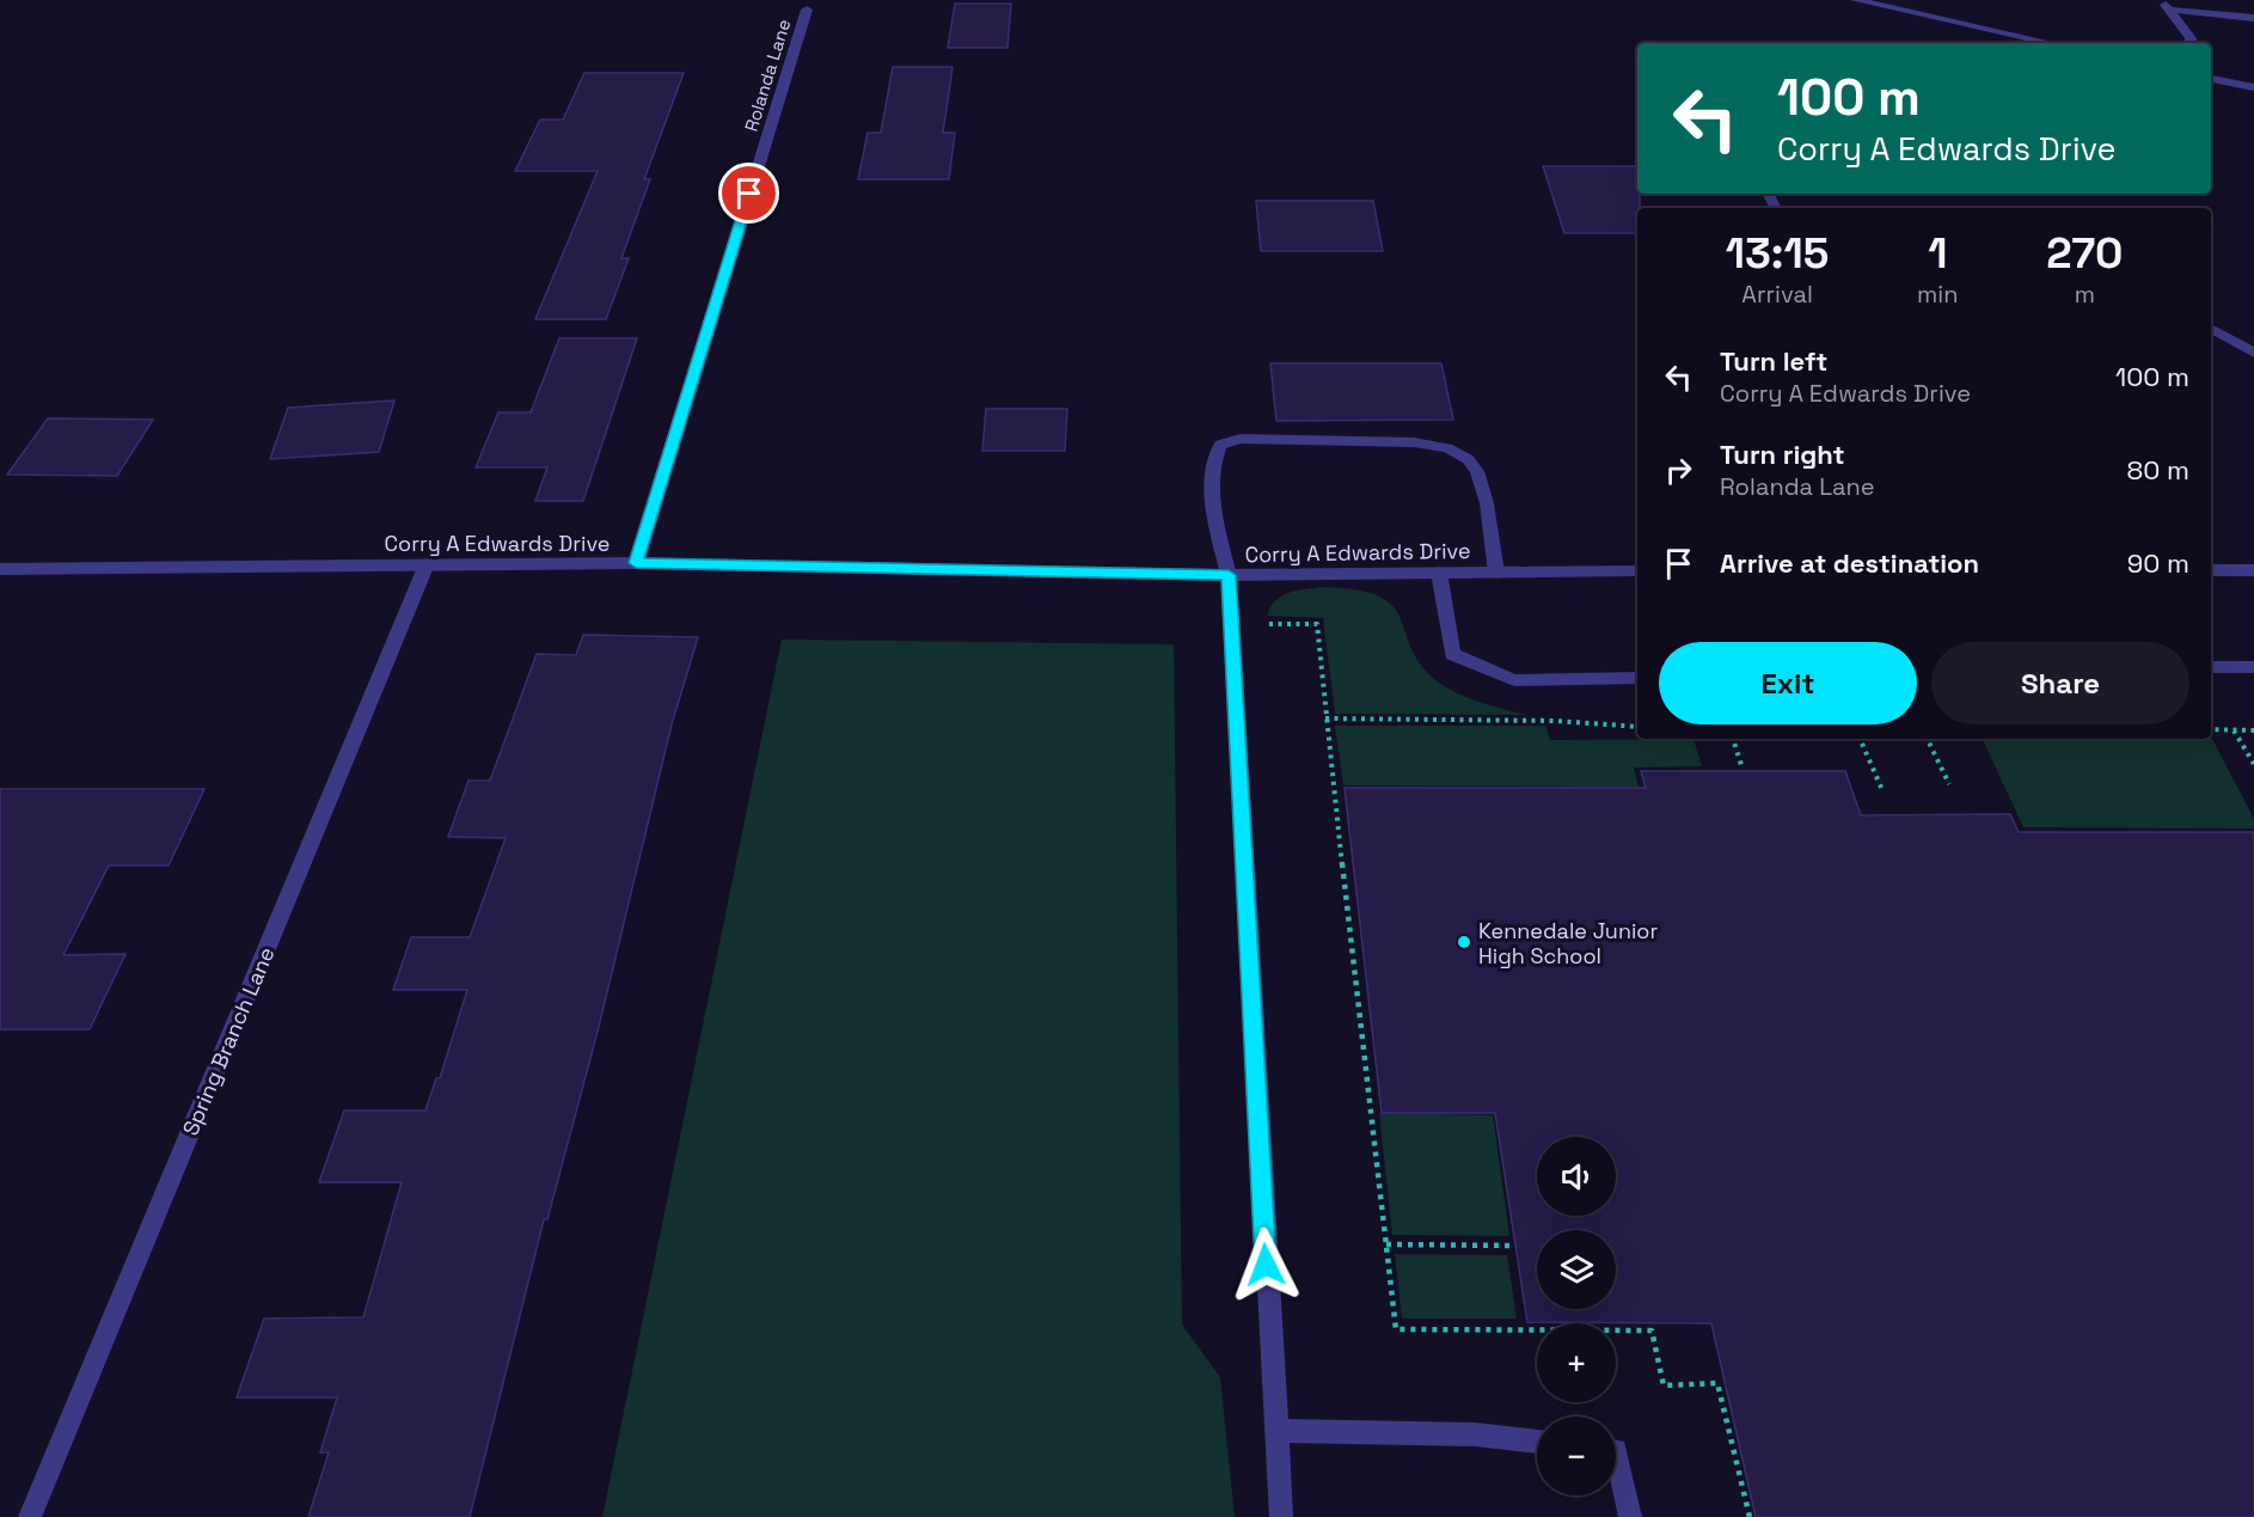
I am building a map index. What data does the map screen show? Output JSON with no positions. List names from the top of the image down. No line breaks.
{"streets":{"street":["Rolanda Lane","Corry A Edwards Drive","Spring Branch Lane"]},"crossings":[["Rolanda Lane","Corry A Edwards Drive"],["Corry A Edwards Drive","Spring Branch Lane"]],"places":["Kennedale Junior High School"],"page":{"turn":["100 m","Corry A Edwards Drive"],"eta":["13:15","Arrival","1","min","270","m"],"list":[{"name":"Turn left","note":"Corry A Edwards Drive","value":"100 m"},{"name":"Turn right","note":"Rolanda Lane","value":"80 m"},{"name":"Arrive at destination","value":"90 m"}],"buttons":["Exit","Share"],"map_buttons":["+","−"]}}
